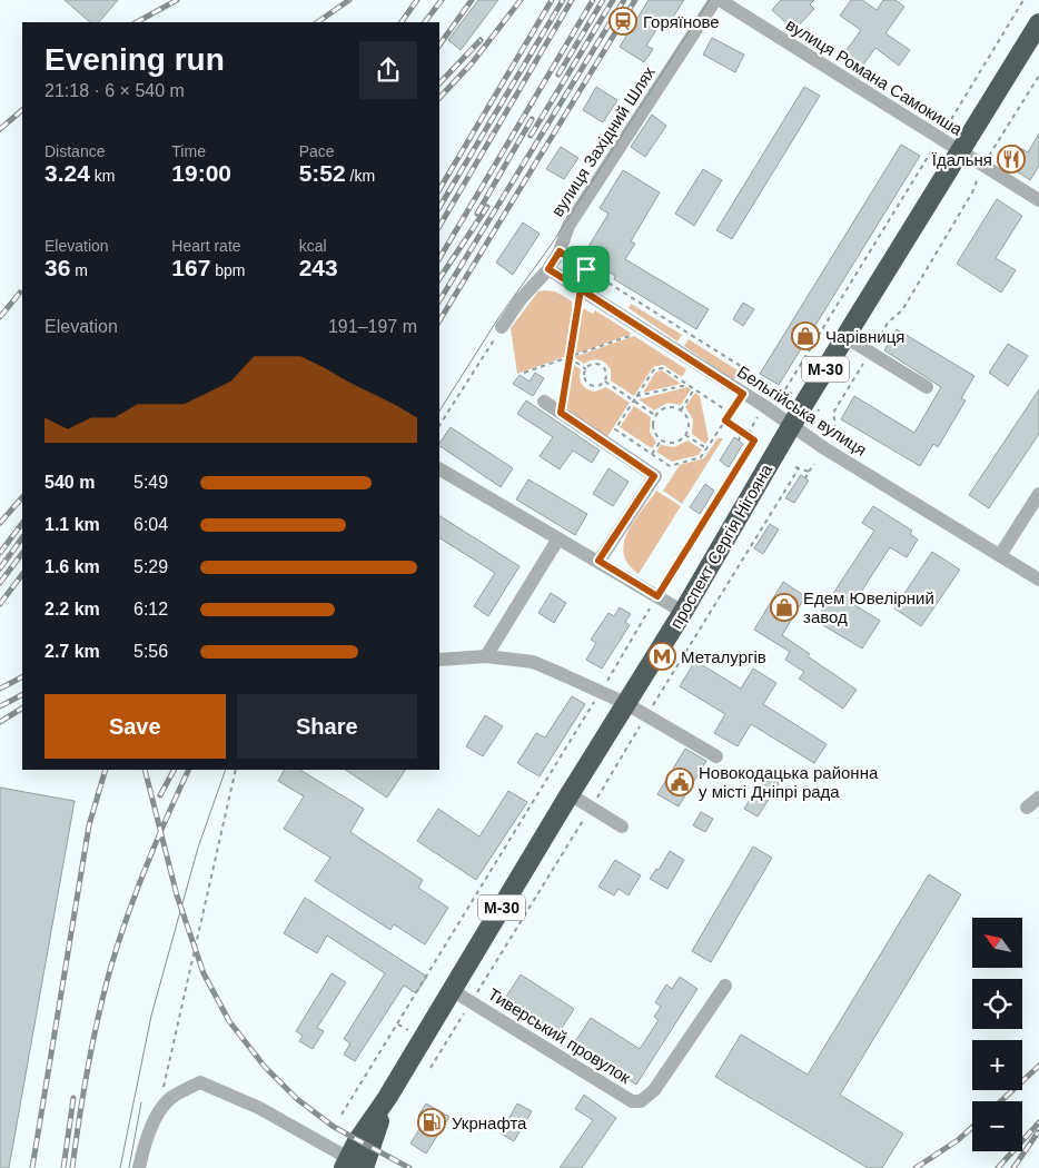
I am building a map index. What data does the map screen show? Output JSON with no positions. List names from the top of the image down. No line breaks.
{"streets":{"highway":["М-30","проспект Сергія Нігояна"],"street":["вулиця Романа Самокиша","вулиця Західний Шлях","Бельгійська вулиця","Тиверський провулок"]},"crossings":[["вулиця Романа Самокиша","вулиця Західний Шлях"],["вулиця Романа Самокиша","проспект Сергія Нігояна"],["вулиця Західний Шлях","Бельгійська вулиця"],["Бельгійська вулиця","проспект Сергія Нігояна"],["проспект Сергія Нігояна","Тиверський провулок"]],"places":{"station":["Горяїнове"],"restaurant":["Їдальня"],"shop":["Чарівниця","Едем Ювелірний завод"],"metro station":["Металургів"],"public building":["Новокодацька районна у місті Дніпрі рада"],"fuel station":["Укрнафта"]},"north":"top left","page":{"heading":["Evening run","21:18 · 6 × 540 m"],"stats":[["Distance","3.24 km"],["Time","19:00"],["Pace","5:52 /km"],["Elevation","36 m"],["Heart rate","167 bpm"],["kcal","243"]],"chart":["Elevation","191–197 m"],"list":[{"name":"540 m","note":"5:49"},{"name":"1.1 km","note":"6:04"},{"name":"1.6 km","note":"5:29"},{"name":"2.2 km","note":"6:12"},{"name":"2.7 km","note":"5:56"}],"buttons":["Save","Share"],"map_buttons":["+","−"]}}
